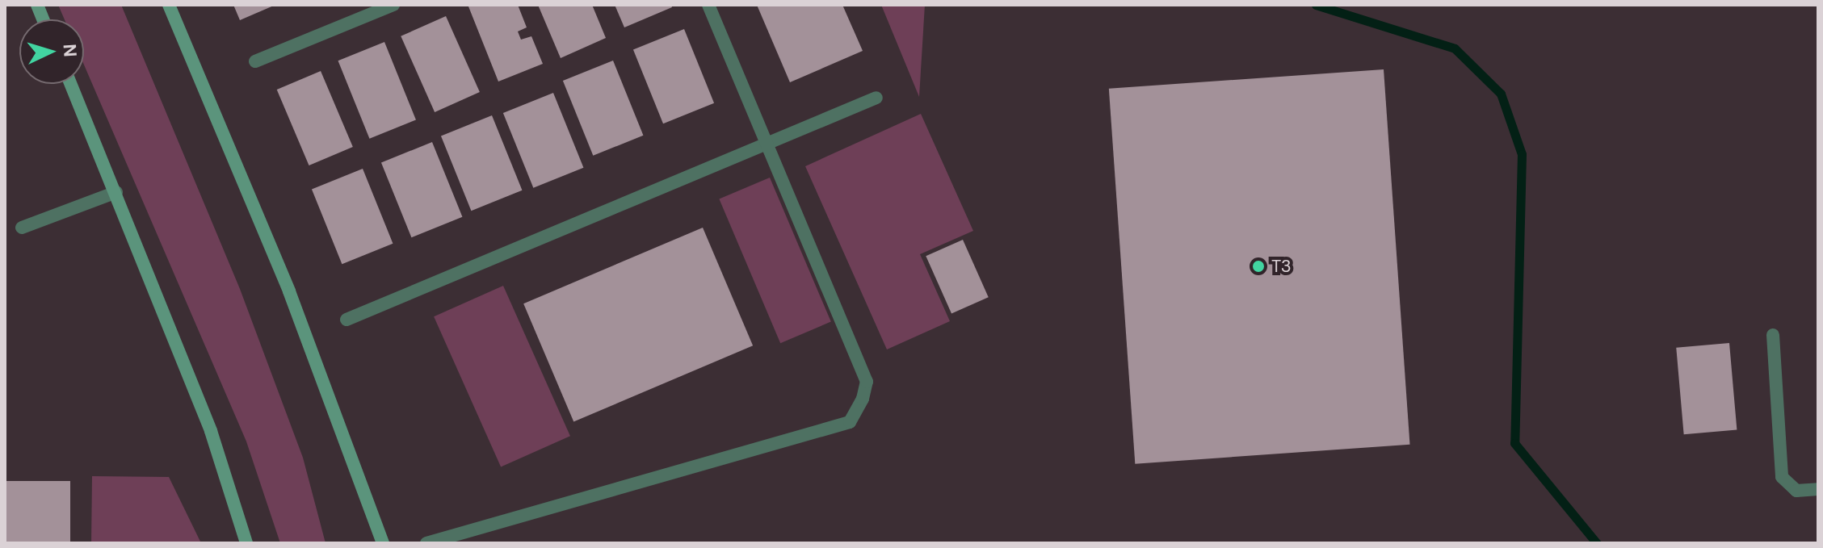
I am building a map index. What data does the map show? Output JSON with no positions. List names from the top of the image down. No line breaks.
{"places":["T3"],"north":"right"}
